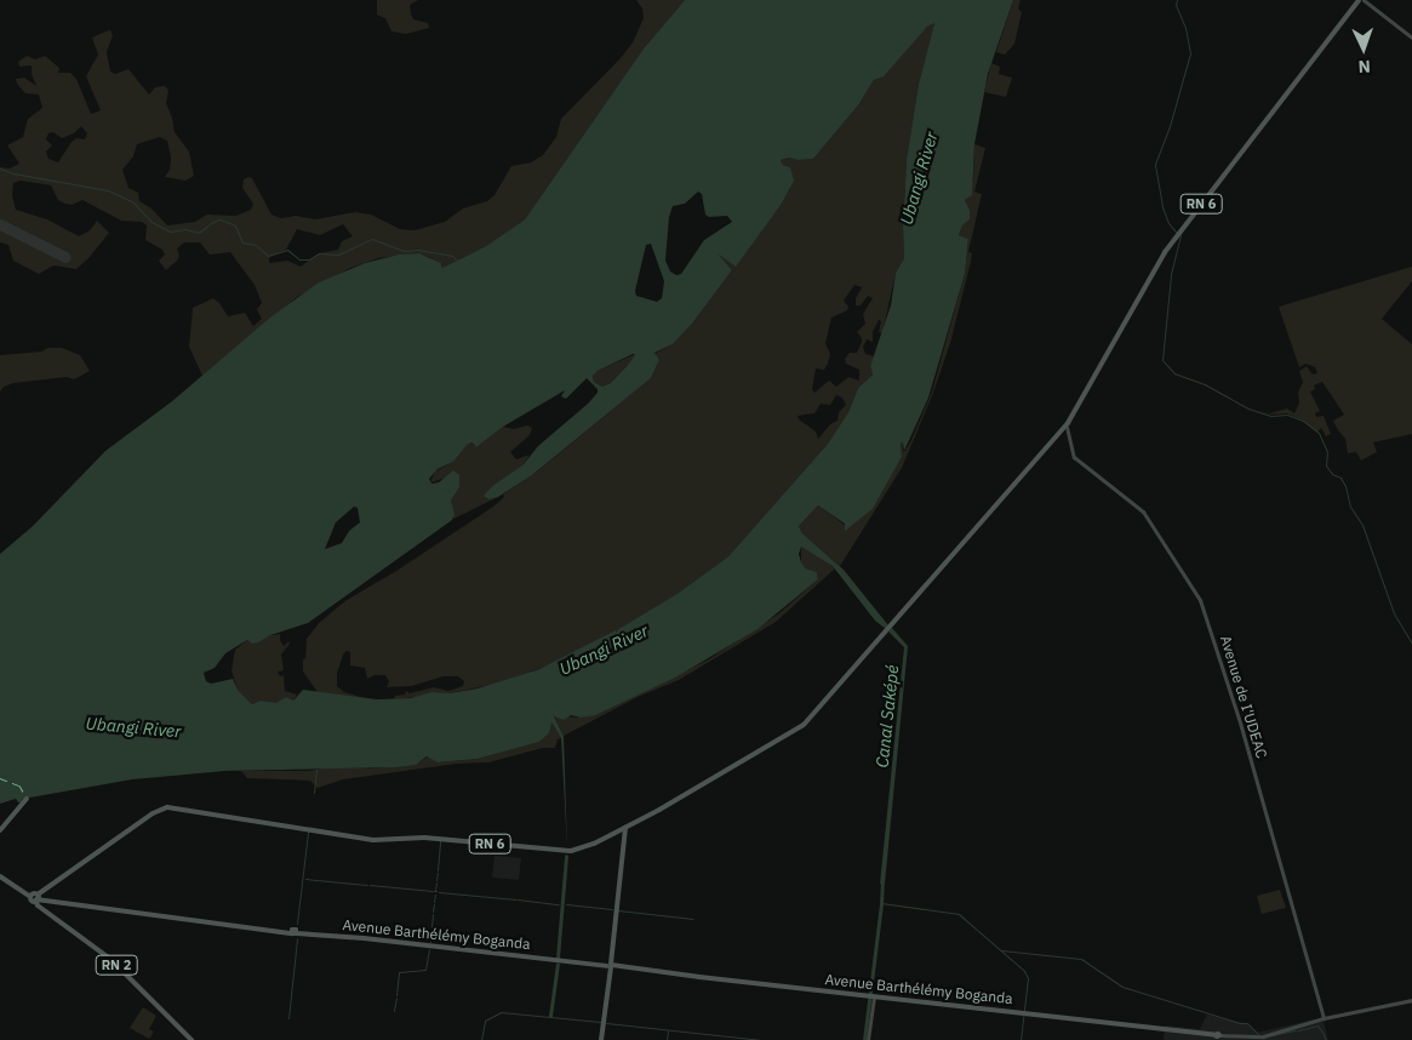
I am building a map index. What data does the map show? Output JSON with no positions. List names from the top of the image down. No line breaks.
{"streets":{"main road":["RN 6","Avenue de I'UDEAC","Avenue Barthélémy Boganda","RN 2"]},"crossings":[["RN 6","Avenue de I'UDEAC"],["RN 6","Avenue Barthélémy Boganda"],["RN 6","RN 2"],["Avenue Barthélémy Boganda","RN 2"]],"water":["Ubangi River","Canal Saképé"],"north":"bottom"}
